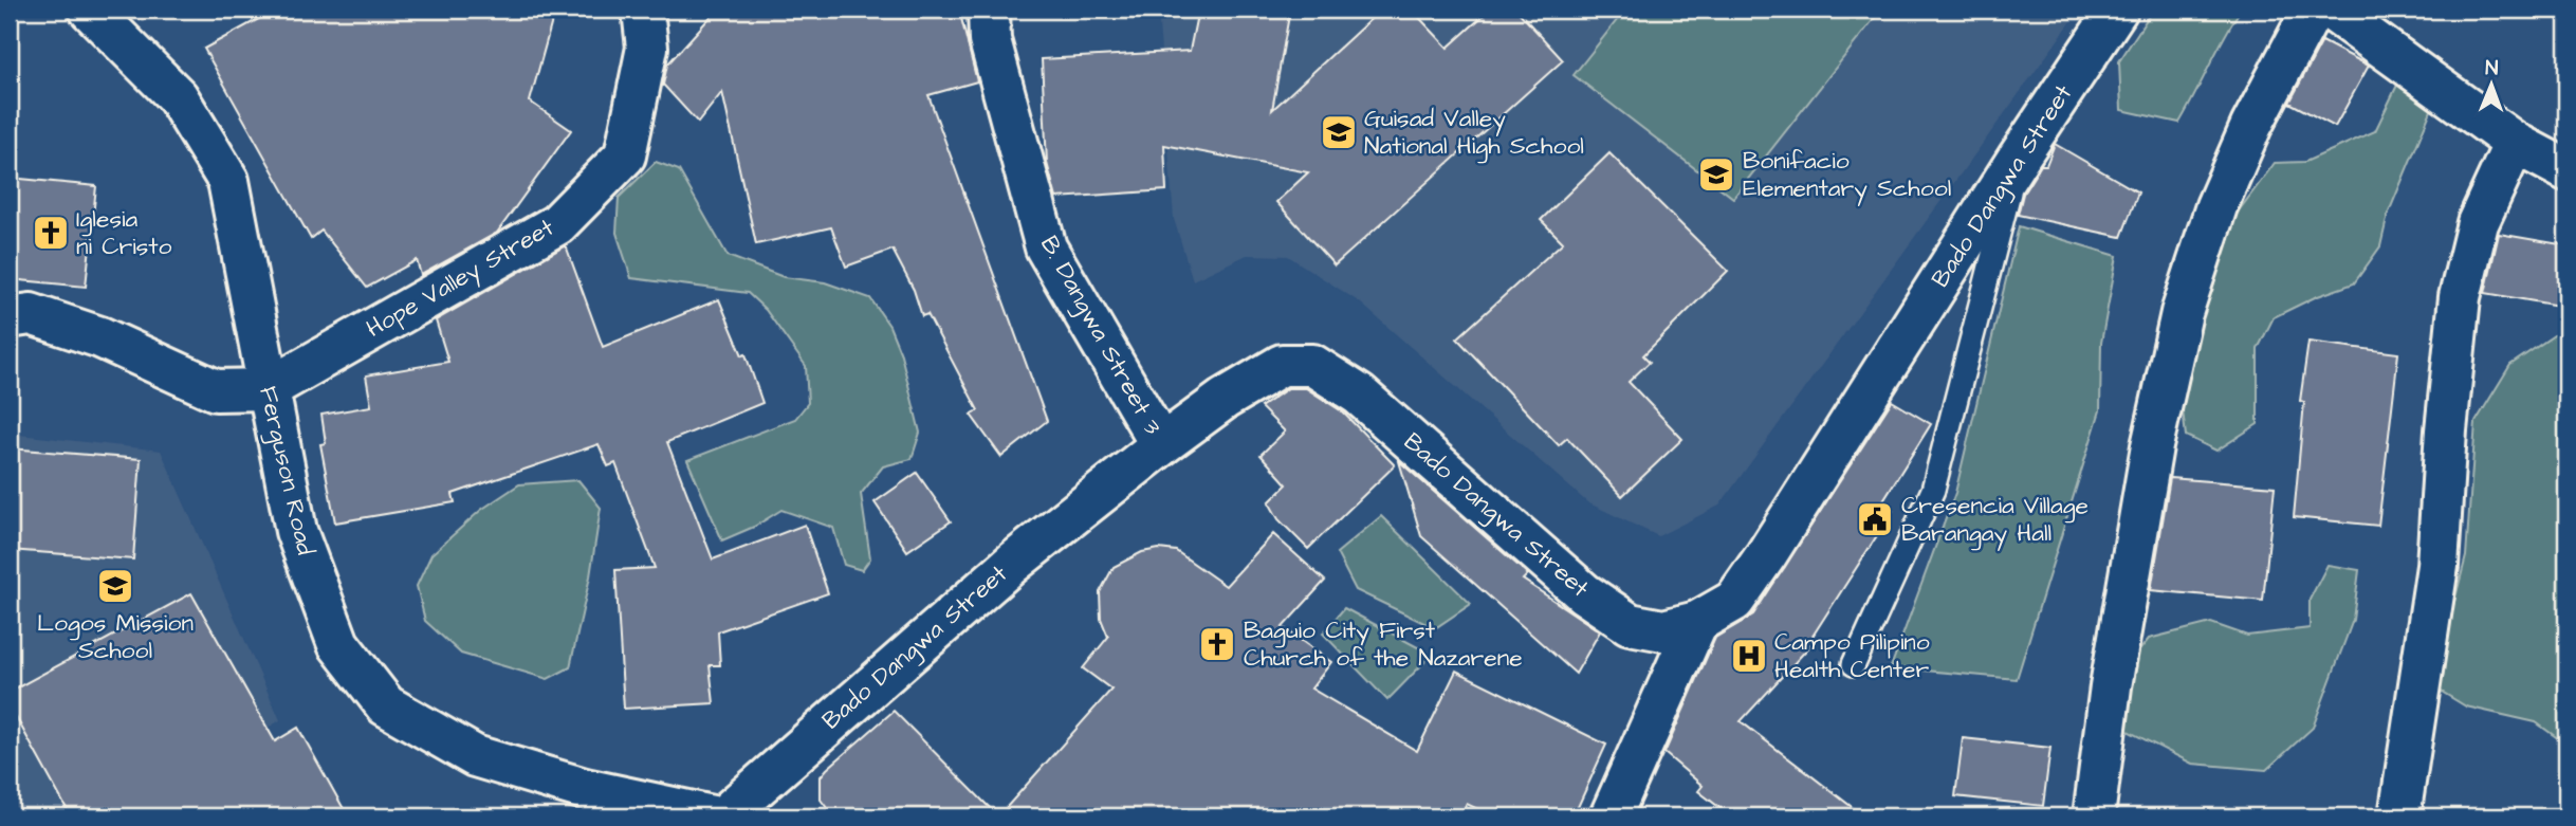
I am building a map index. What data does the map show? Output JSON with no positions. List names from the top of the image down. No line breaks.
{"streets":{"street":["Bado Dangwa Street","Hope Valley Street","B. Dangwa Street 3","Ferguson Road"]},"crossings":[["Bado Dangwa Street","B. Dangwa Street 3"],["Hope Valley Street","Ferguson Road"]],"places":{"school or university":["Guisad Valley National High School","Bonifacio Elementary School","Logos Mission School"],"church":["Iglesia ni Cristo","Baguio City First Church of the Nazarene"],"public building":["Cresencia Village Barangay Hall"],"hospital":["Campo Pilipino Health Center"]},"north":"top"}
